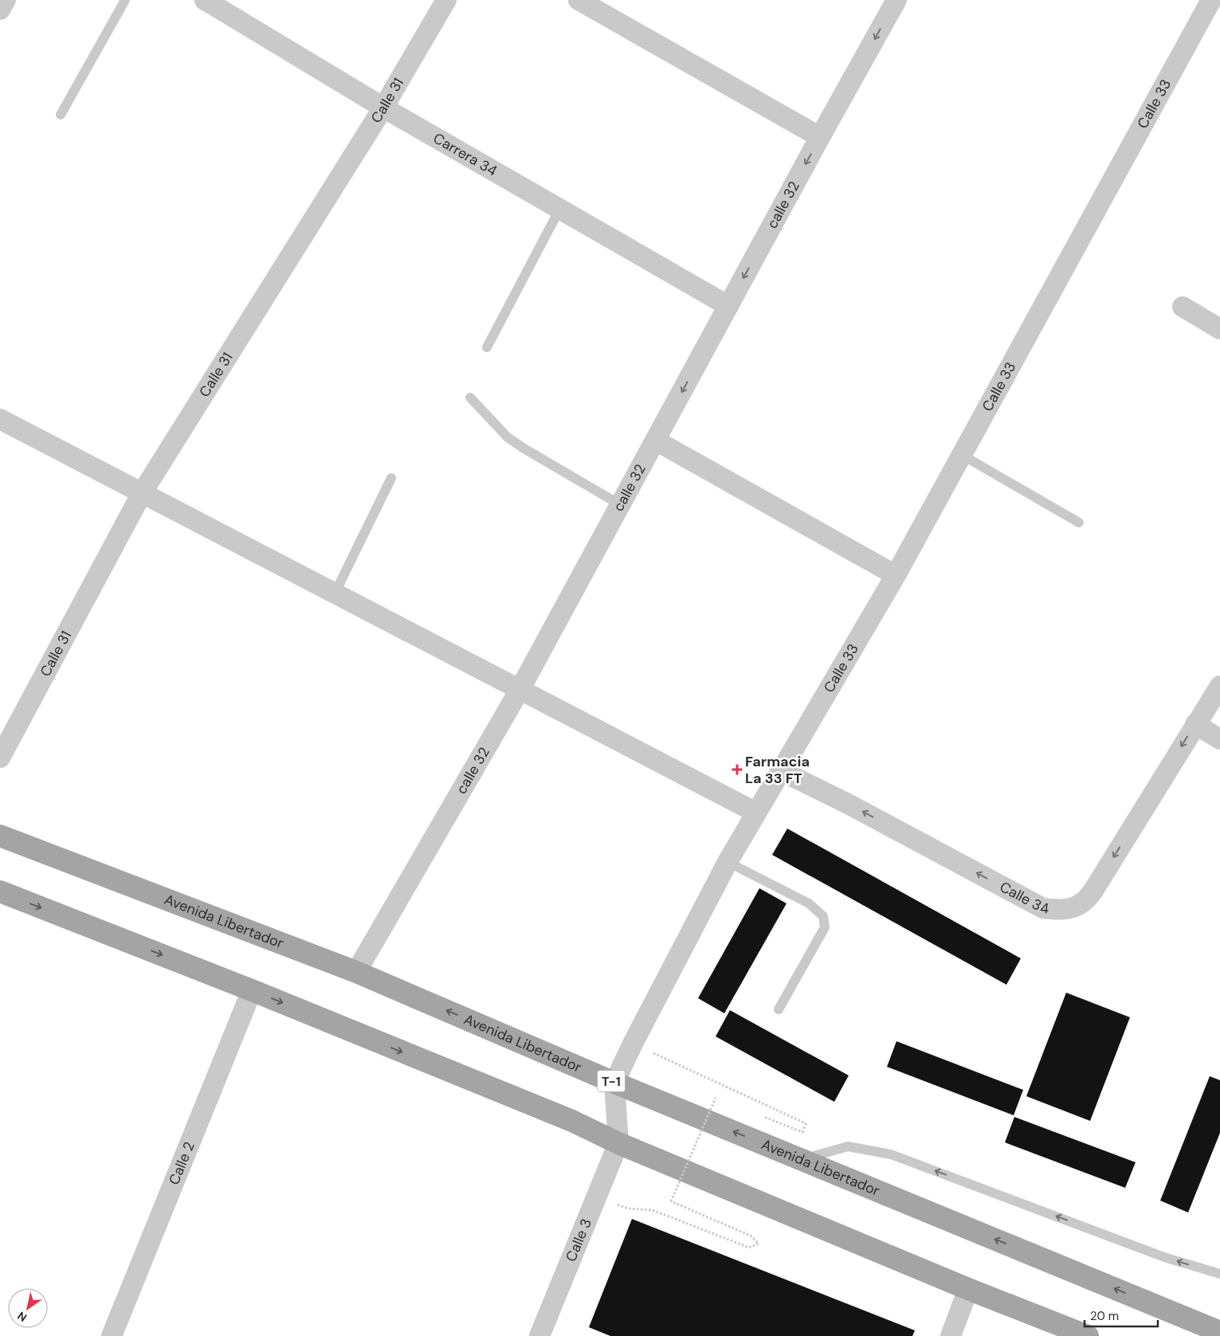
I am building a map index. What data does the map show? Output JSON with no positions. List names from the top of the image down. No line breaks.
{"streets":{"main road":["Avenida Libertador","T-1"],"street":["Calle 31","Calle 33","Carrera 34","calle 32","Calle 34","Calle 2","Calle 3"]},"crossings":[["Calle 31","Carrera 34"],["Calle 33","Calle 34"],["Calle 33","Avenida Libertador"],["Carrera 34","calle 32"],["calle 32","Avenida Libertador"]],"one_way":["calle 32"],"places":{"health":["Farmacia La 33 FT"]},"scale_bar":"20 m","north":"bottom left"}
